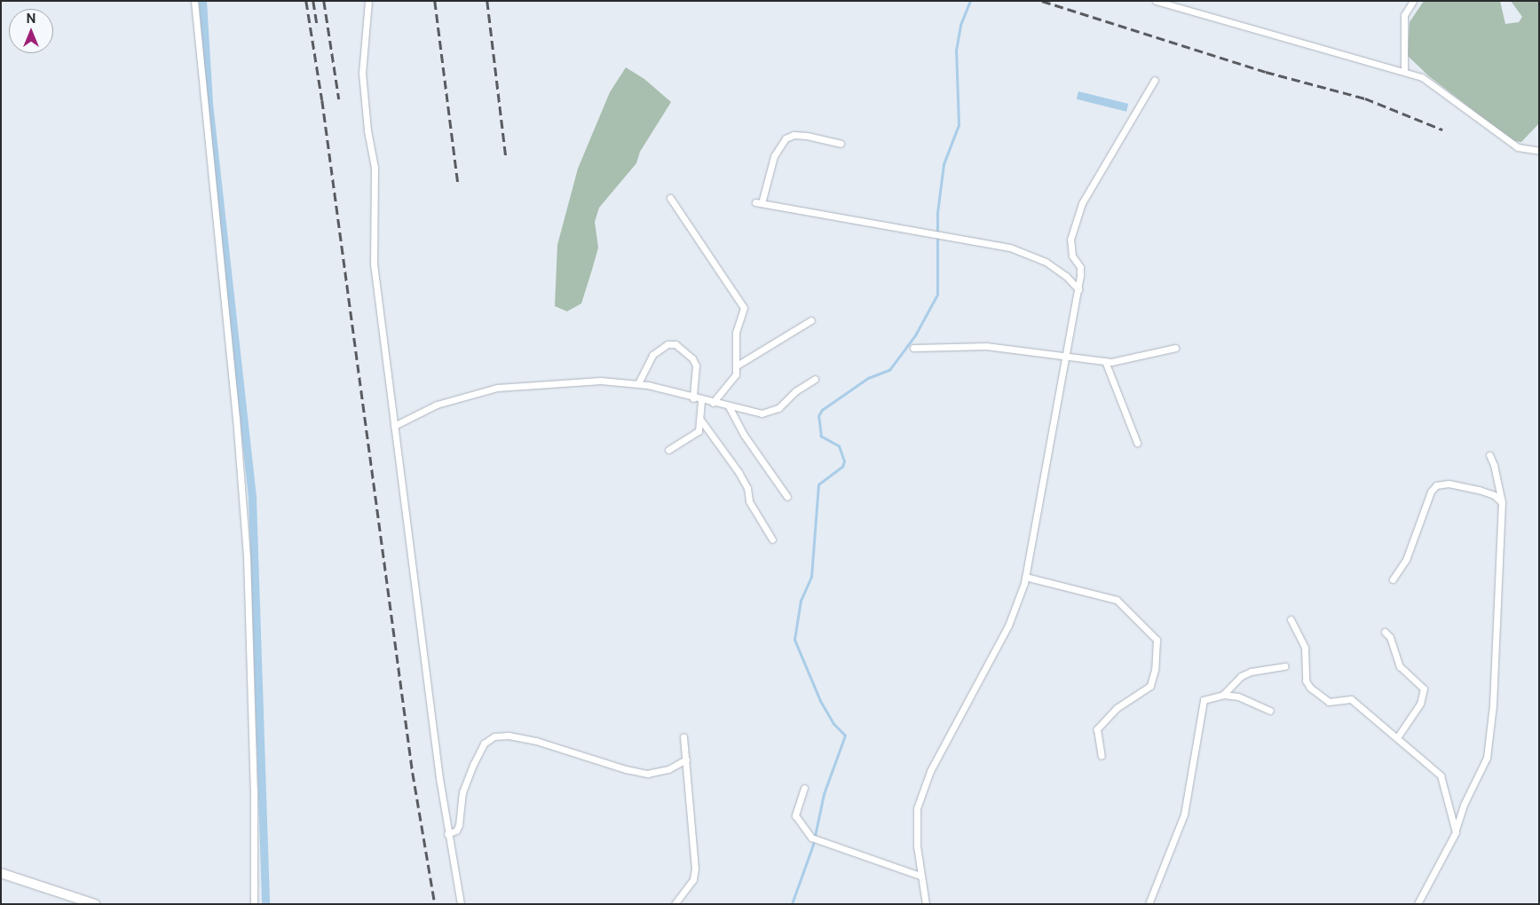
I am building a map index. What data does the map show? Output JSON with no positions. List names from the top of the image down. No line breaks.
{"north":"top"}
